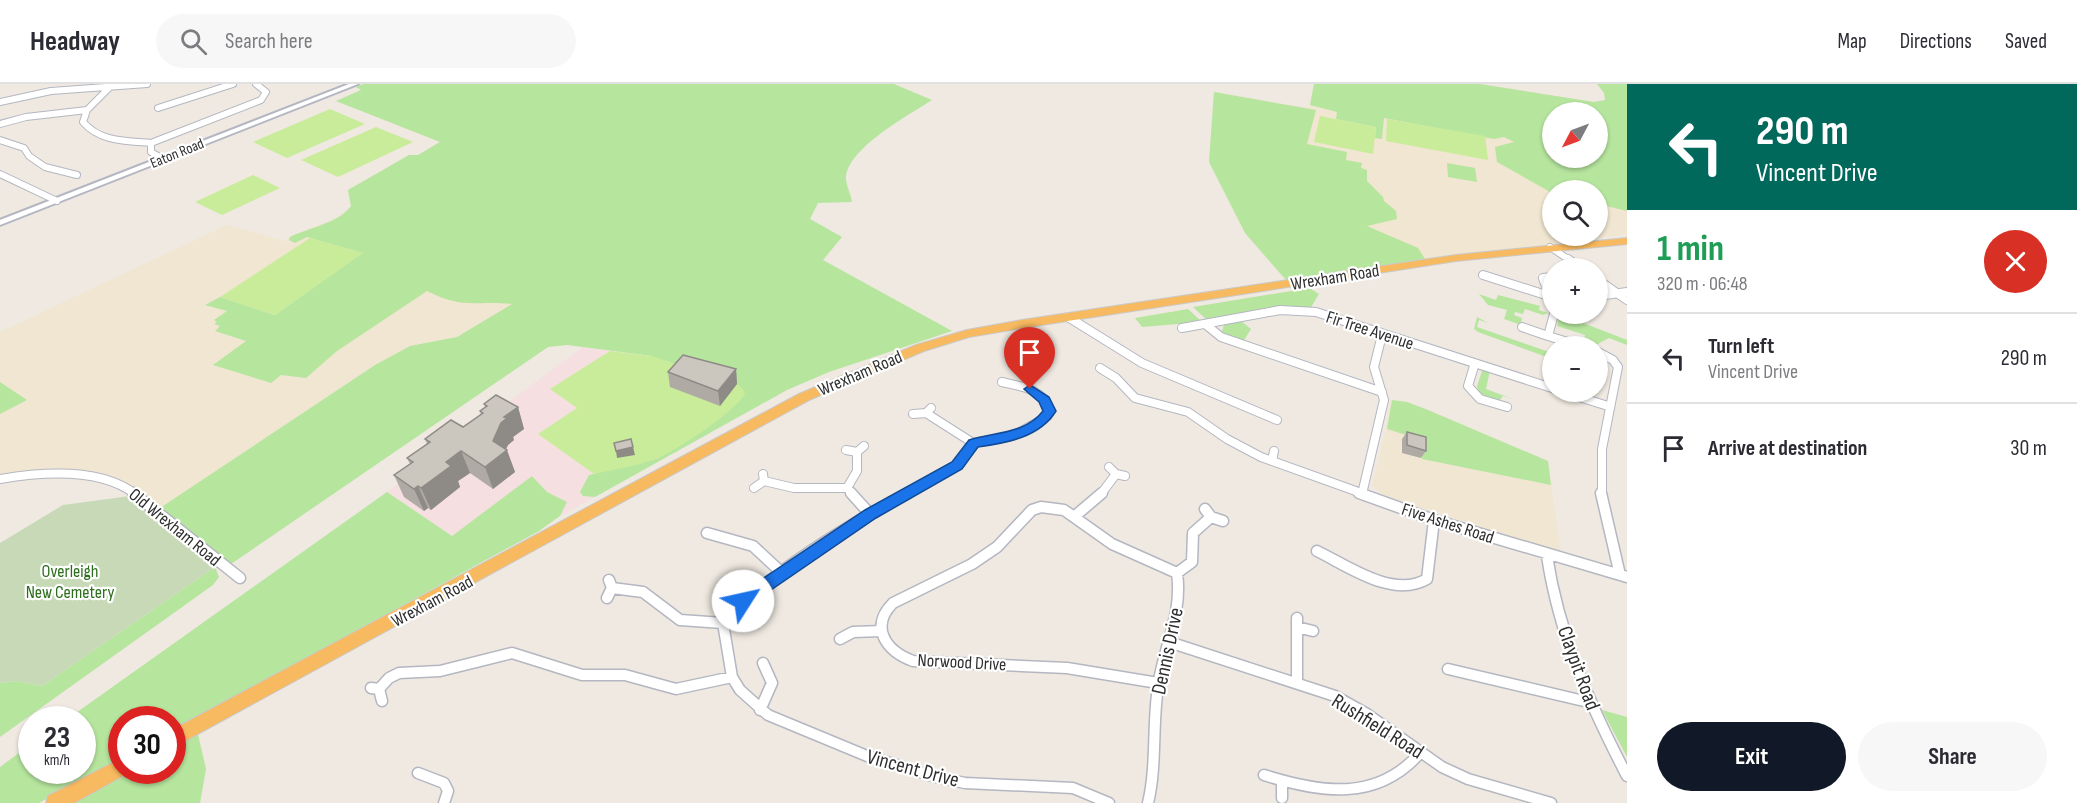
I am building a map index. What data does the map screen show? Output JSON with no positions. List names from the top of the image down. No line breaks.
{"streets":{"highway":["Wrexham Road"],"street":["Eaton Road","Fir Tree Avenue","Five Ashes Road","Old Wrexham Road","Dennis Drive","Norwood Drive","Claypit Road","Rushfield Road","Vincent Drive"]},"crossings":[["Five Ashes Road","Claypit Road"],["Dennis Drive","Norwood Drive"],["Dennis Drive","Rushfield Road"]],"parks":["Overleigh New Cemetery"],"north":"bottom left","page":{"header":"Headway","search":"Search here","nav":["Map","Directions","Saved"],"turn":["290 m","Vincent Drive"],"map_buttons":["+","−"],"heading":["1 min","320 m · 06:48"],"list":[{"name":"Turn left","note":"Vincent Drive","value":"290 m"},{"name":"Arrive at destination","value":"30 m"}],"speed":"23 km/h","limit":"30","buttons":["Exit","Share"]}}
